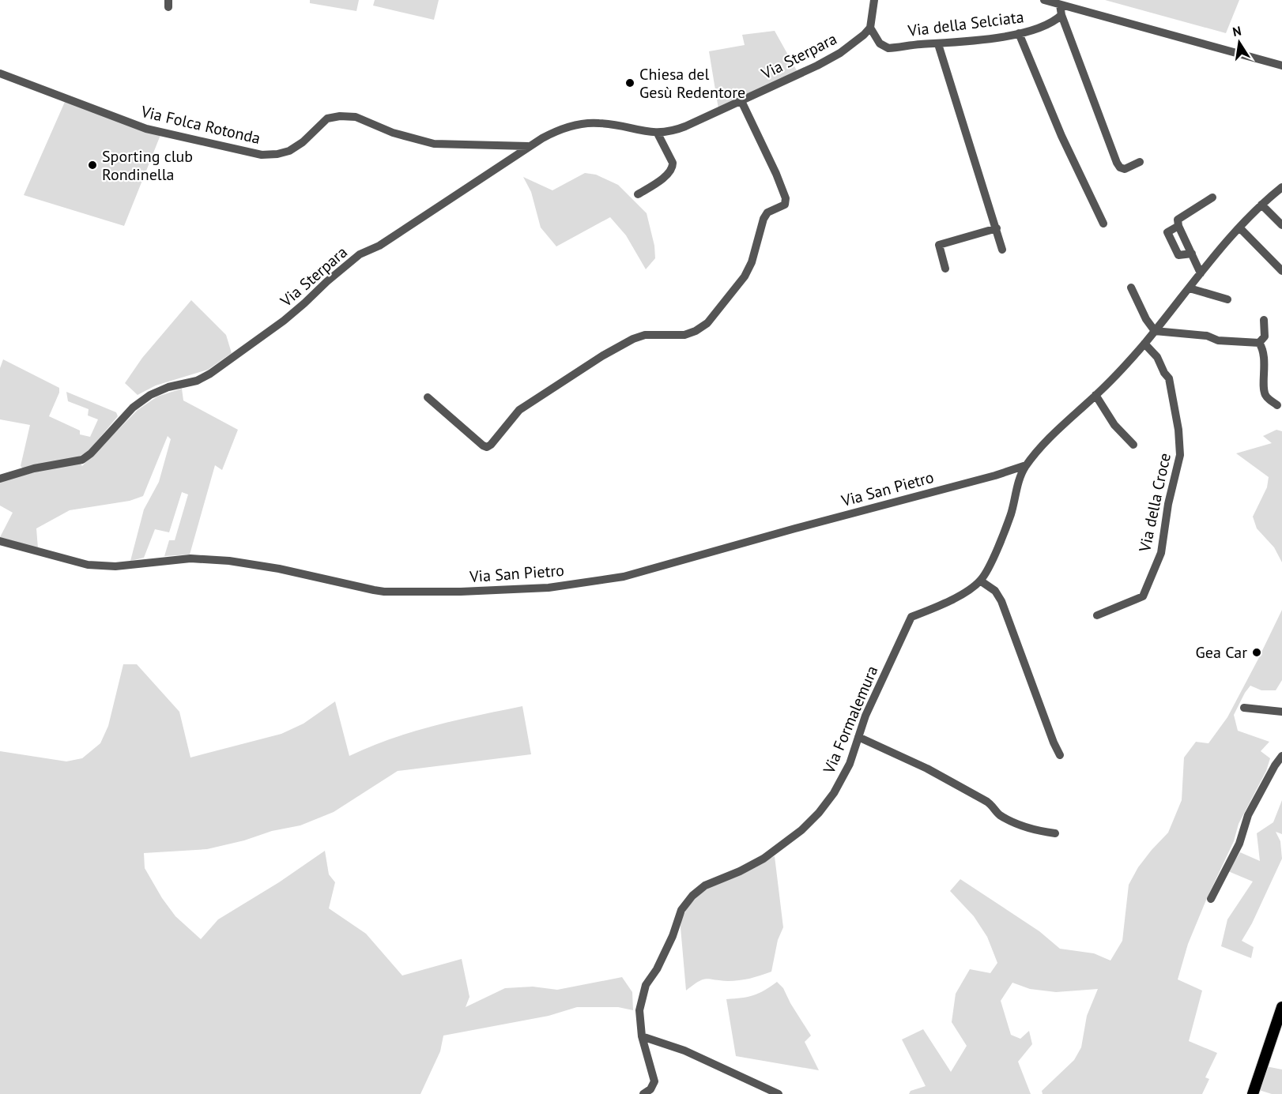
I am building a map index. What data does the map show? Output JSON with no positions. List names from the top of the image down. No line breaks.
{"streets":{"street":["Via della Selciata","Via Sterpara","Via Folca Rotonda","Via San Pietro","Via della Croce","Via Formalemura"]},"crossings":[["Via della Selciata","Via Sterpara"],["Via Sterpara","Via Folca Rotonda"],["Via San Pietro","Via Formalemura"]],"places":["Chiesa del Gesù Redentore","Sporting club Rondinella","Gea Car"],"north":"top"}
